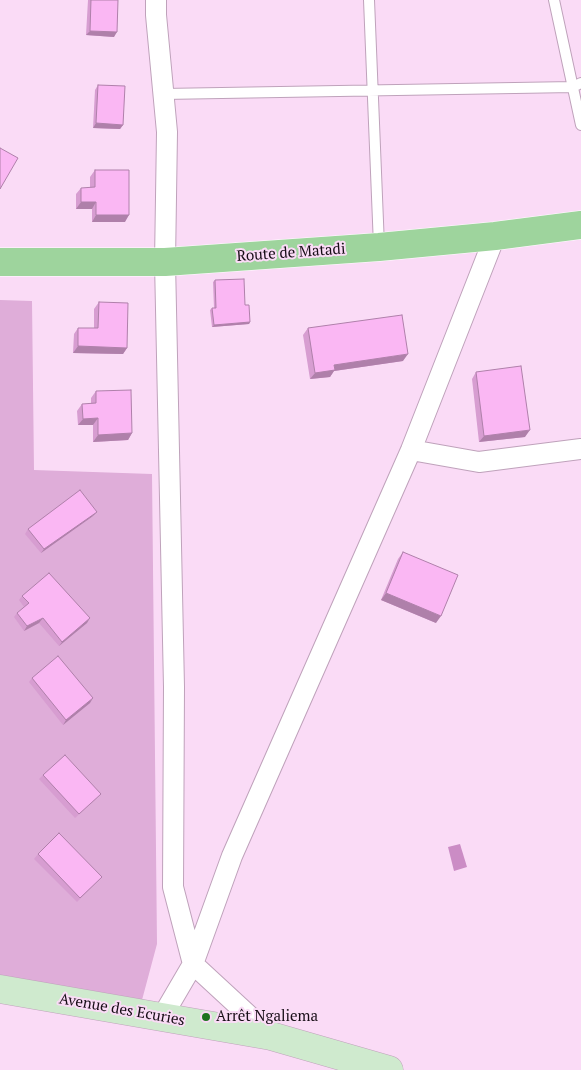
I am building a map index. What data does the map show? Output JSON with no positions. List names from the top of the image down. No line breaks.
{"streets":{"main road":["Route de Matadi"],"street":["Avenue des Ecuries"]},"places":["Arrêt Ngaliema"]}
